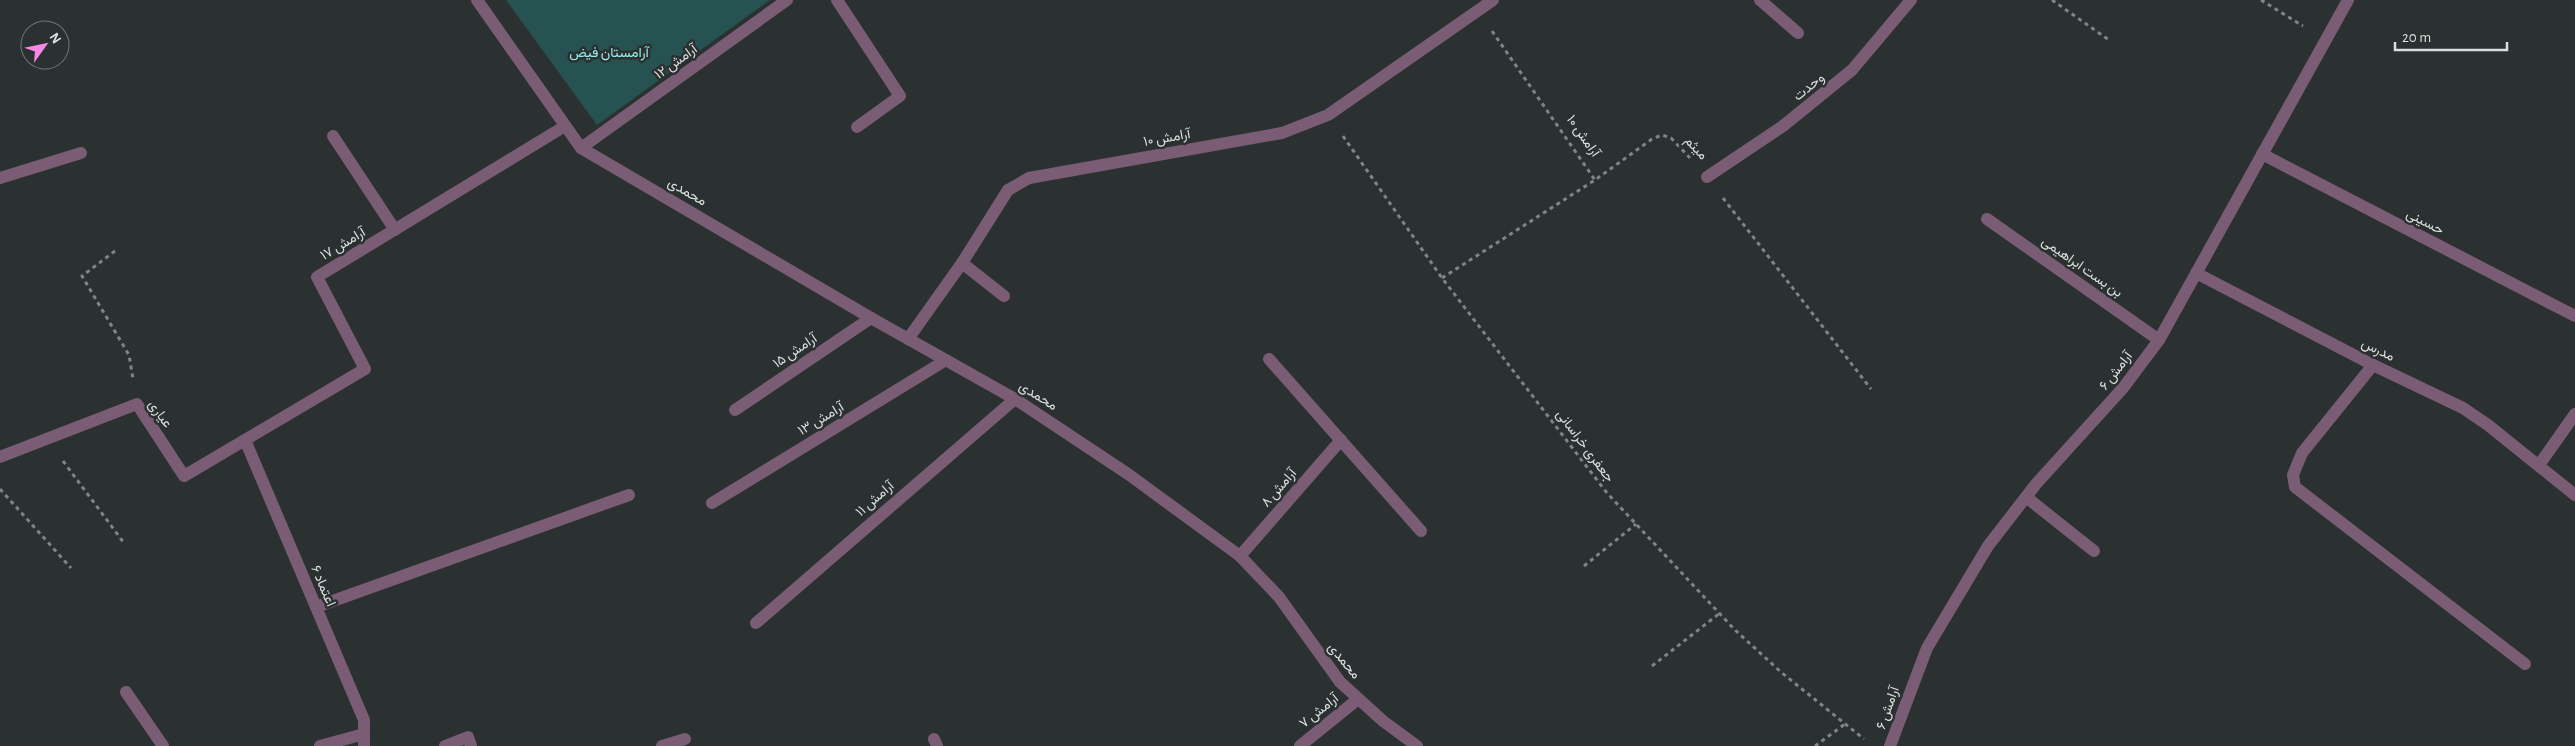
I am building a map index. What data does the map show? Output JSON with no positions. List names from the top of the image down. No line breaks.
{"streets":{"street":["آرامش ۱۲","وحدت","آرامش ۱۰","محمدی","حسینی","آرامش ۱۷","بن بست ابراهیمی","مدرس","آرامش ۱۵","آرامش ۶","عیاری","آرامش ۱۳","آرامش ۸","آرامش ۱۱","اعتماد ۶","آرامش ۷"],"path":["میثم","جعفری خراسانی"]},"crossings":[["آرامش ۱۲","محمدی"],["وحدت","میثم"],["آرامش ۱۰","میثم"],["آرامش ۱۰","محمدی"],["آرامش ۱۰","جعفری خراسانی"],["میثم","جعفری خراسانی"],["محمدی","آرامش ۱۵"],["محمدی","آرامش ۱۳"],["محمدی","آرامش ۸"],["محمدی","آرامش ۱۱"],["محمدی","آرامش ۷"],["حسینی","آرامش ۶"],["آرامش ۱۷","عیاری"],["آرامش ۱۷","اعتماد ۶"],["بن بست ابراهیمی","آرامش ۶"],["مدرس","آرامش ۶"],["عیاری","اعتماد ۶"]],"parks":["آرامستان فیض"],"scale_bar":"20 m","north":"top right"}
